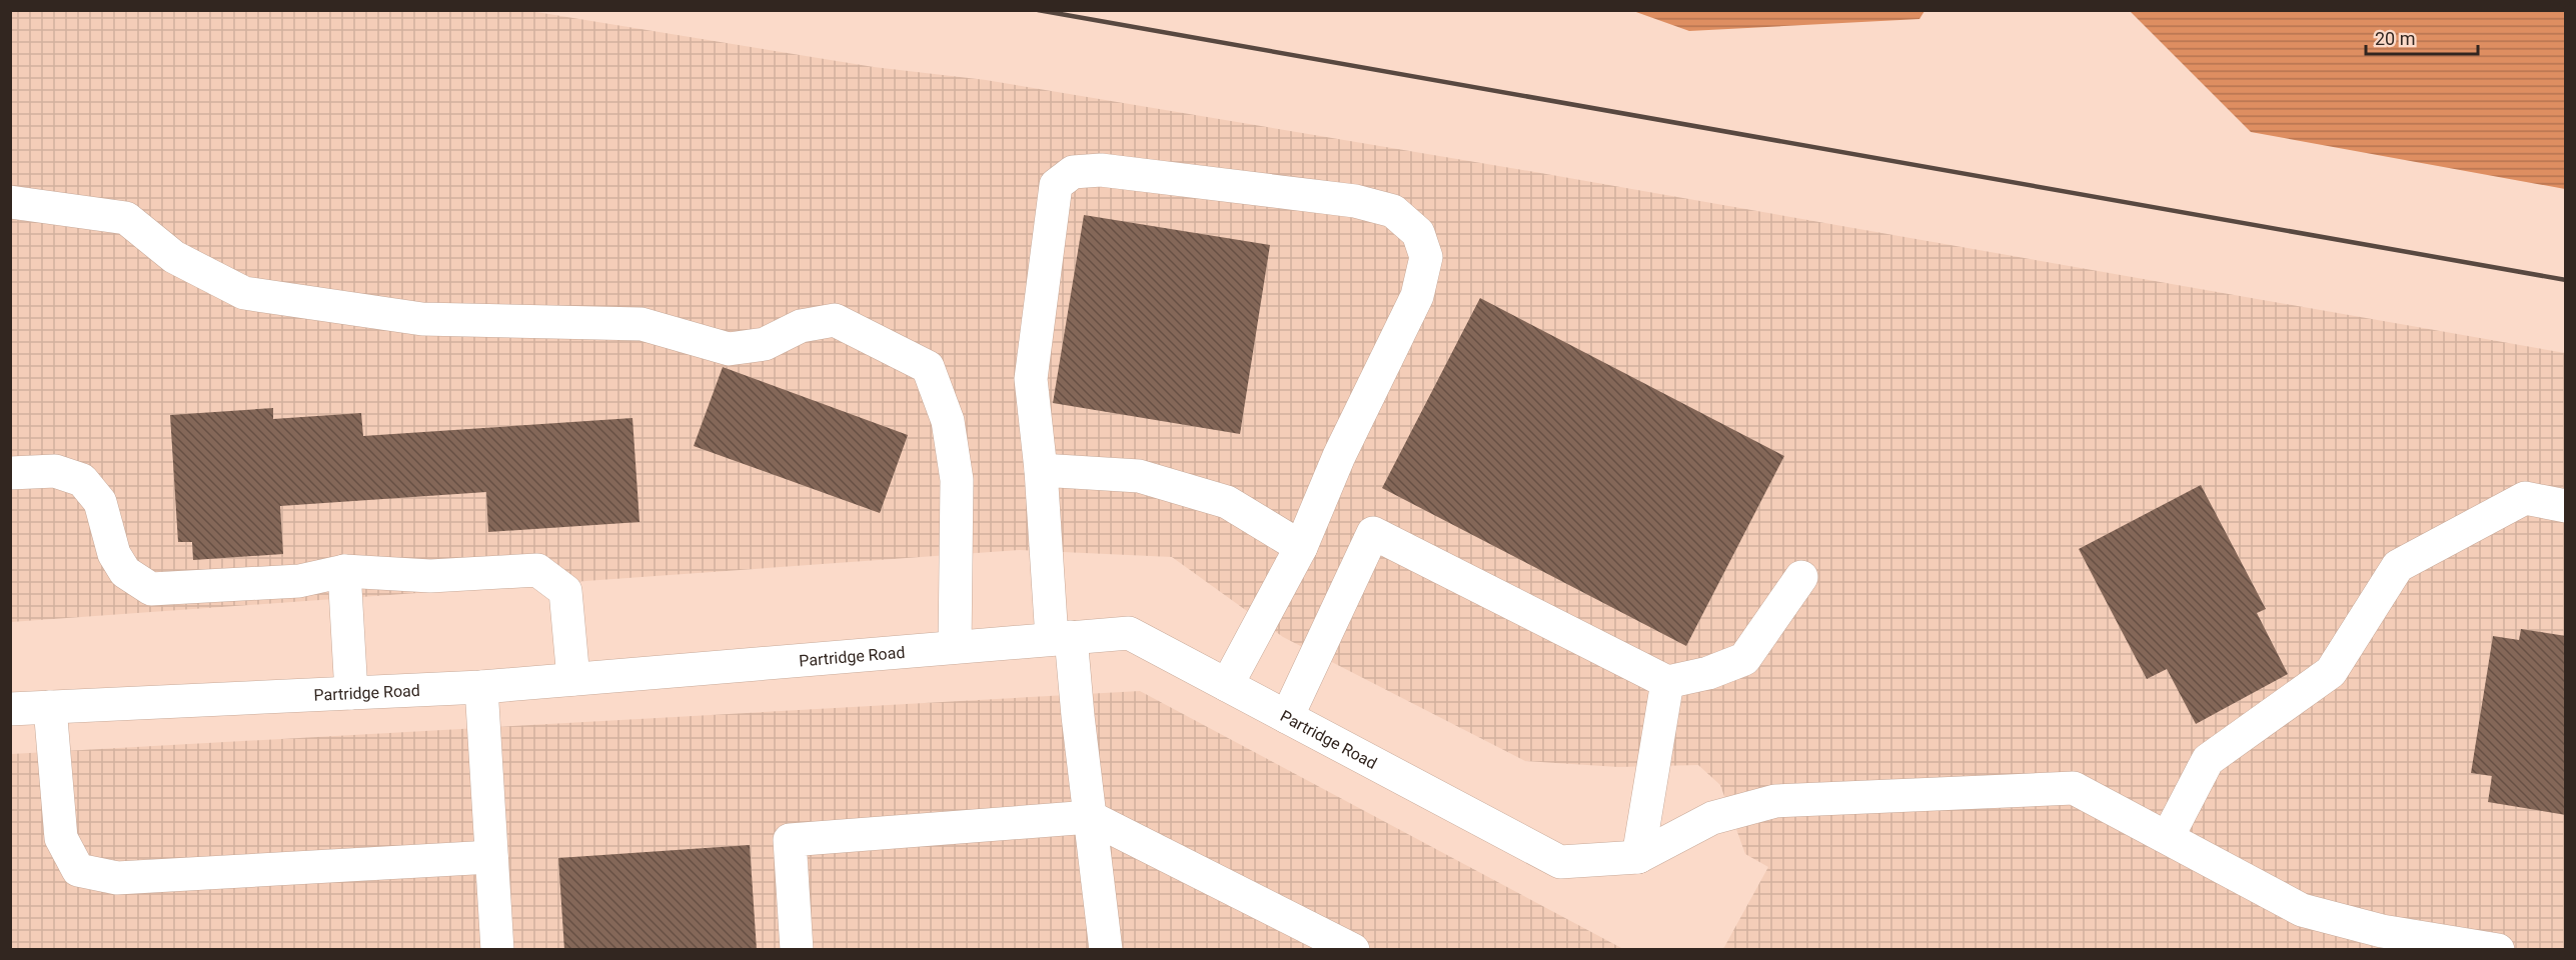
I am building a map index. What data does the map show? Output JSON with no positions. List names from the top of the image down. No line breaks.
{"streets":{"street":["Partridge Road"]},"scale_bar":"20 m"}
